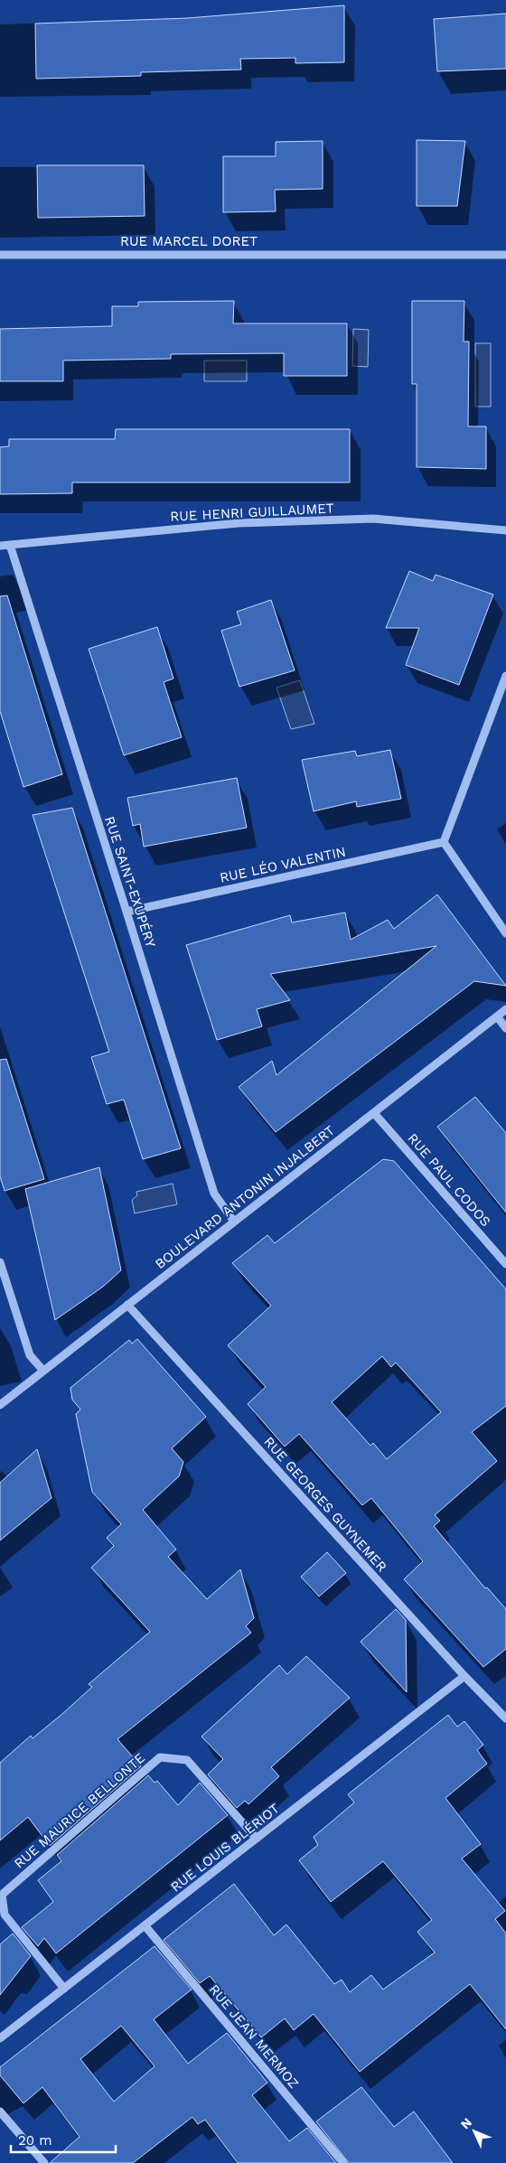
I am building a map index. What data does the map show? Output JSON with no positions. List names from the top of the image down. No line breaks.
{"streets":{"street":["RUE MARCEL DORET","RUE HENRI GUILLAUMET","RUE LÉO VALENTIN","RUE SAINT-EXUPÉRY","RUE PAUL CODOS","BOULEVARD ANTONIN INJALBERT","RUE GEORGES GUYNEMER","RUE MAURICE BELLONTE","RUE LOUIS BLÉRIOT","RUE JEAN MERMOZ"]},"crossings":[["RUE HENRI GUILLAUMET","RUE SAINT-EXUPÉRY"],["RUE LÉO VALENTIN","RUE SAINT-EXUPÉRY"],["RUE SAINT-EXUPÉRY","BOULEVARD ANTONIN INJALBERT"],["RUE PAUL CODOS","BOULEVARD ANTONIN INJALBERT"],["BOULEVARD ANTONIN INJALBERT","RUE GEORGES GUYNEMER"],["RUE GEORGES GUYNEMER","RUE LOUIS BLÉRIOT"],["RUE MAURICE BELLONTE","RUE LOUIS BLÉRIOT"],["RUE LOUIS BLÉRIOT","RUE JEAN MERMOZ"]],"scale_bar":"20 m","north":"top left"}
